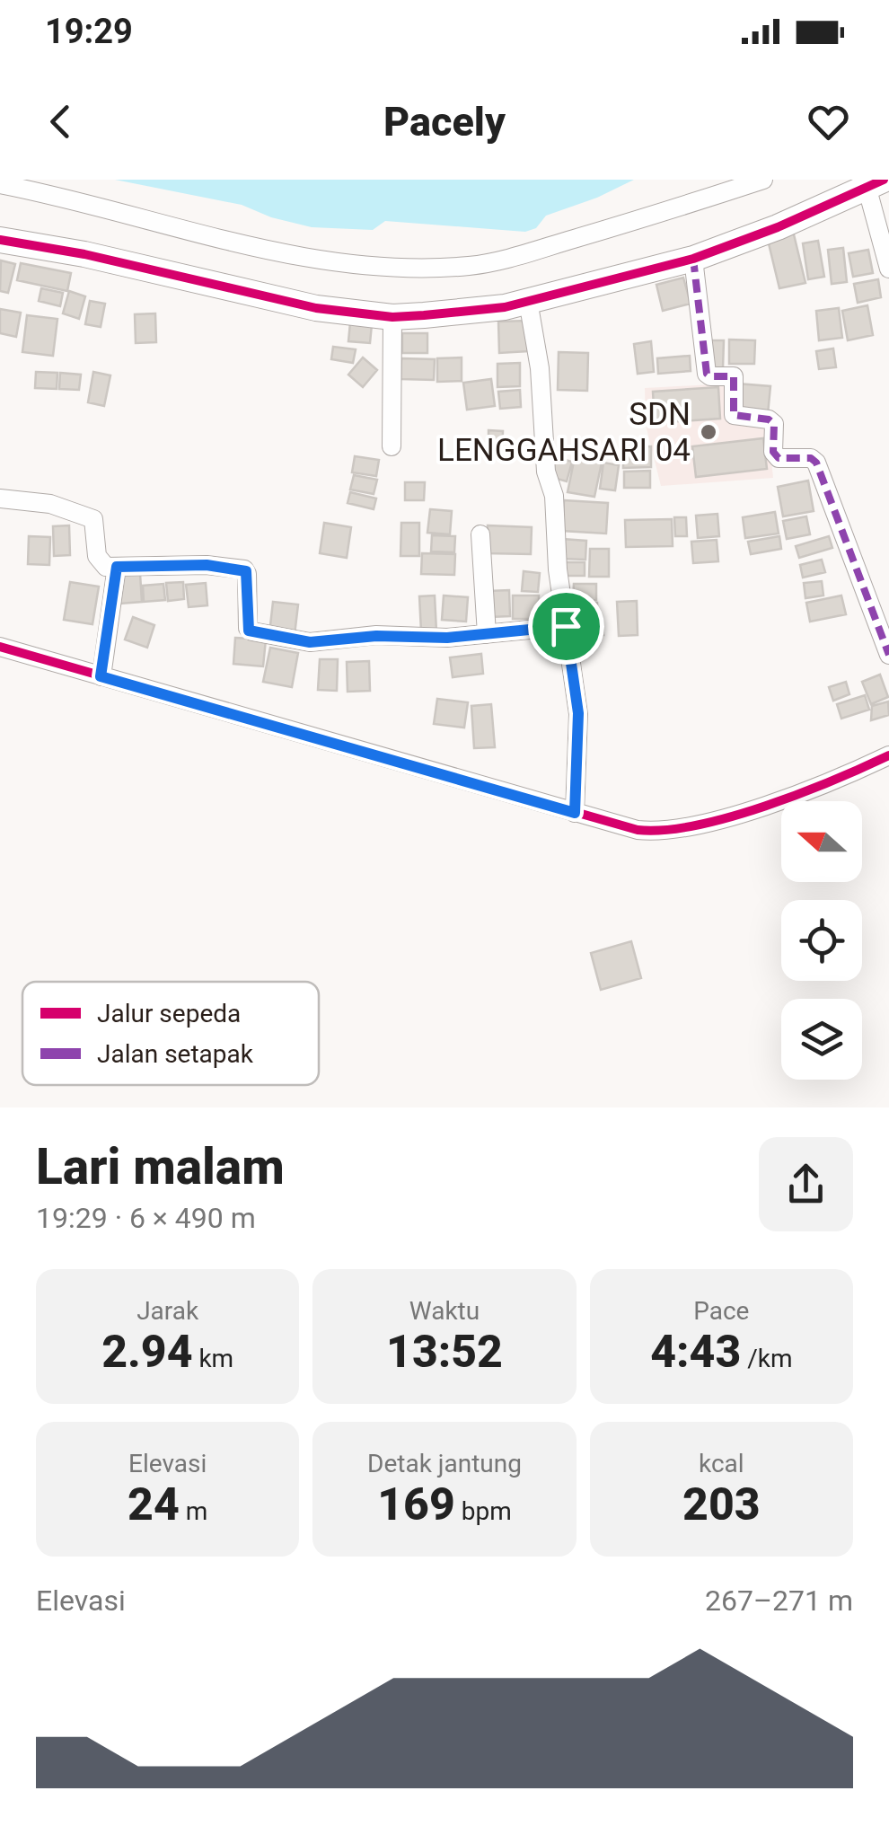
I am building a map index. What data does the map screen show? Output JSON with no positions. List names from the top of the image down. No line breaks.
{"places":["SDN LENGGAHSARI 04"],"legend":["Jalur sepeda","Jalan setapak"],"north":"left","page":{"status":"19:29","header":"Pacely","heading":["Lari malam","19:29 · 6 × 490 m"],"stats":[["Jarak","2.94 km"],["Waktu","13:52"],["Pace","4:43 /km"],["Elevasi","24 m"],["Detak jantung","169 bpm"],["kcal","203"]],"chart":["Elevasi","267–271 m"]}}
